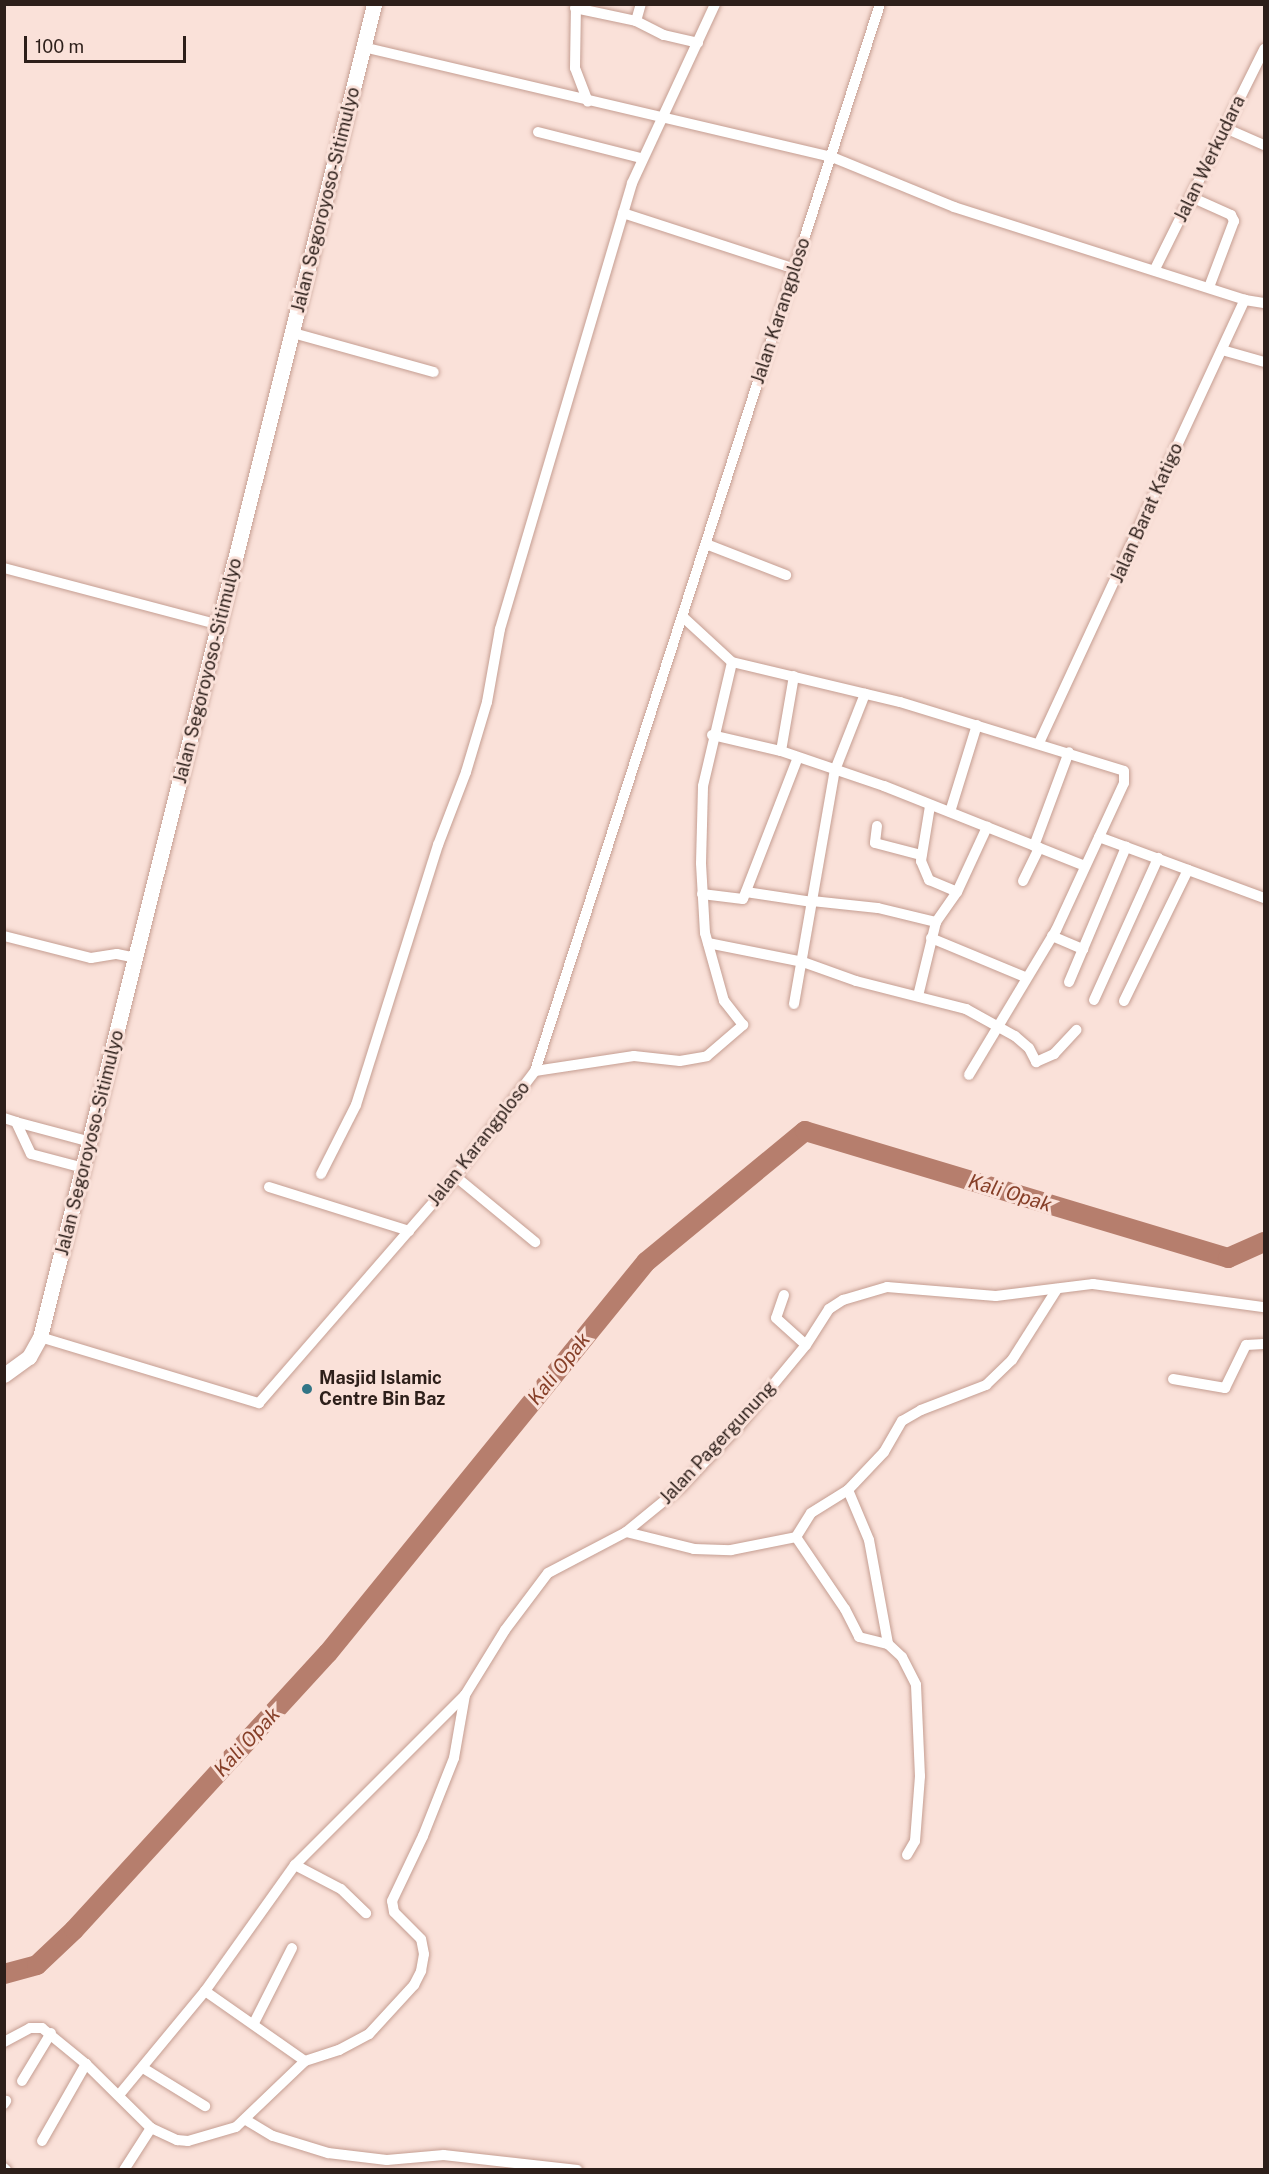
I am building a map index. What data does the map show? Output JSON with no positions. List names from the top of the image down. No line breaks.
{"streets":{"main road":["Jalan Segoroyoso-Sitimulyo"],"street":["Jalan Werkudara","Jalan Karangploso","Jalan Barat Katigo","Jalan Pagergunung"]},"crossings":[["Jalan Segoroyoso-Sitimulyo","Jalan Karangploso"]],"water":["Kali Opak"],"places":["Masjid Islamic Centre Bin Baz"],"scale_bar":"100 m"}
